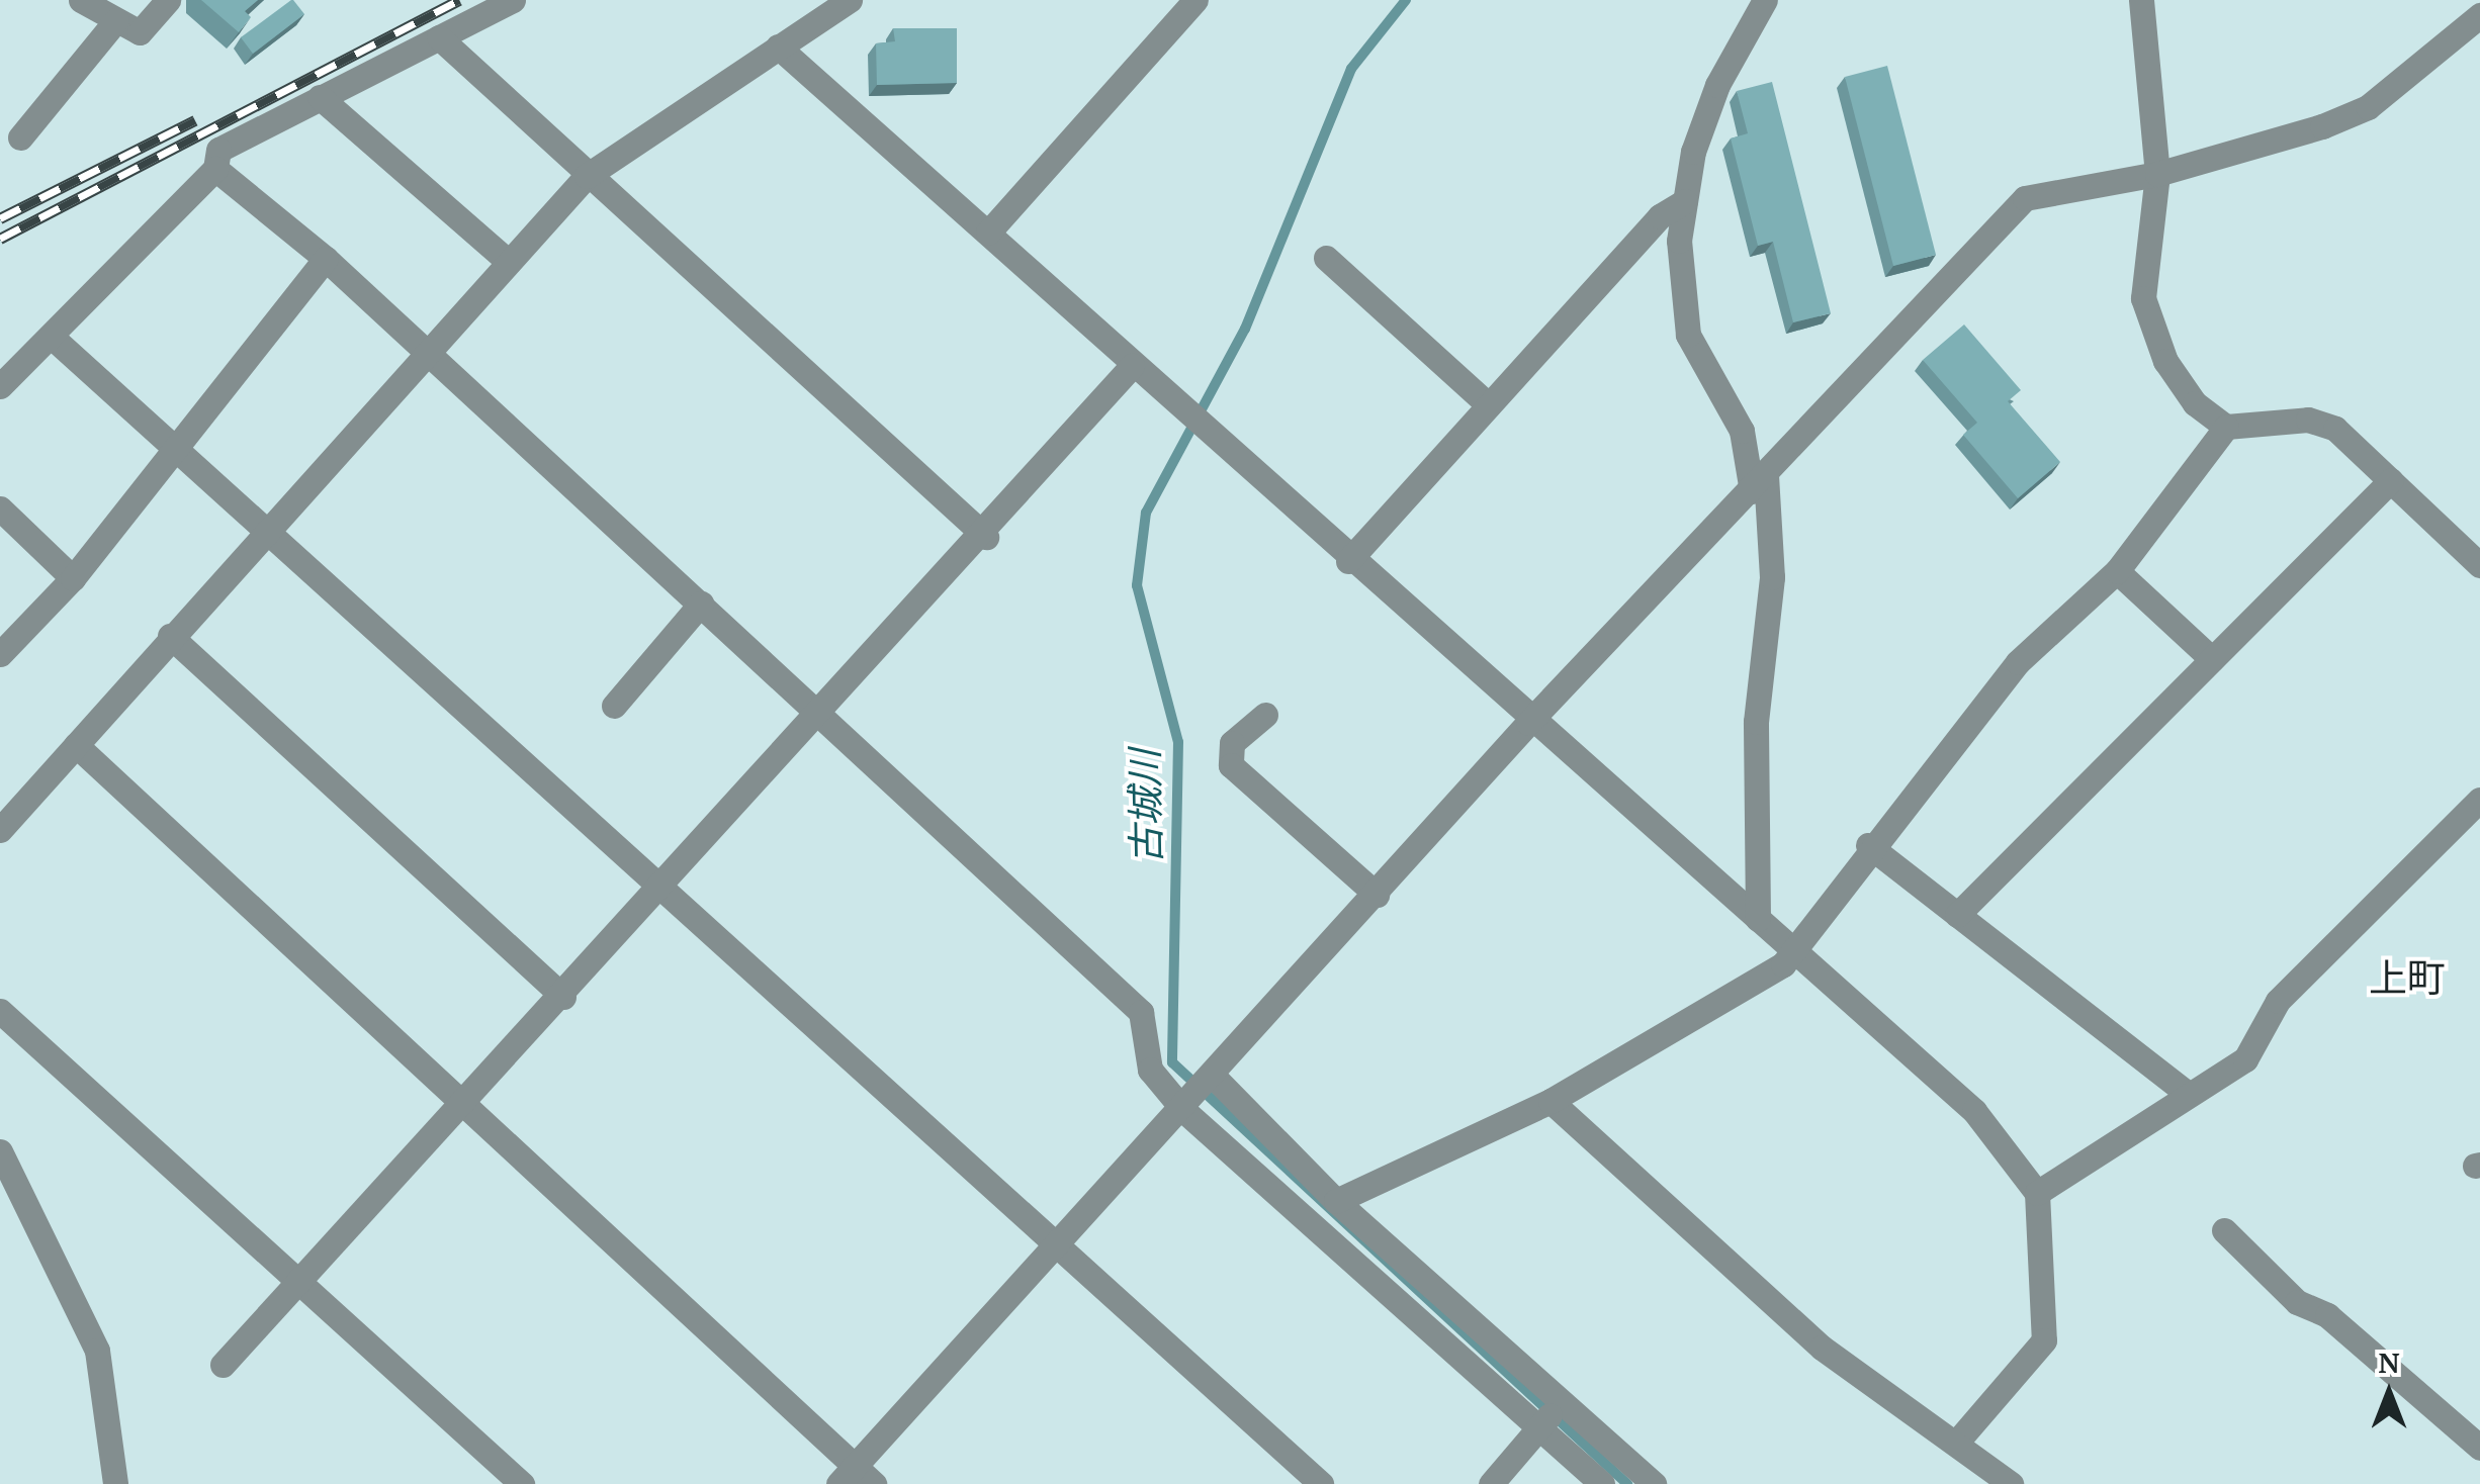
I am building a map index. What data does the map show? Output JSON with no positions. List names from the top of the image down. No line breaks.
{"districts":["上町"],"water":["古城川"],"north":"top"}
